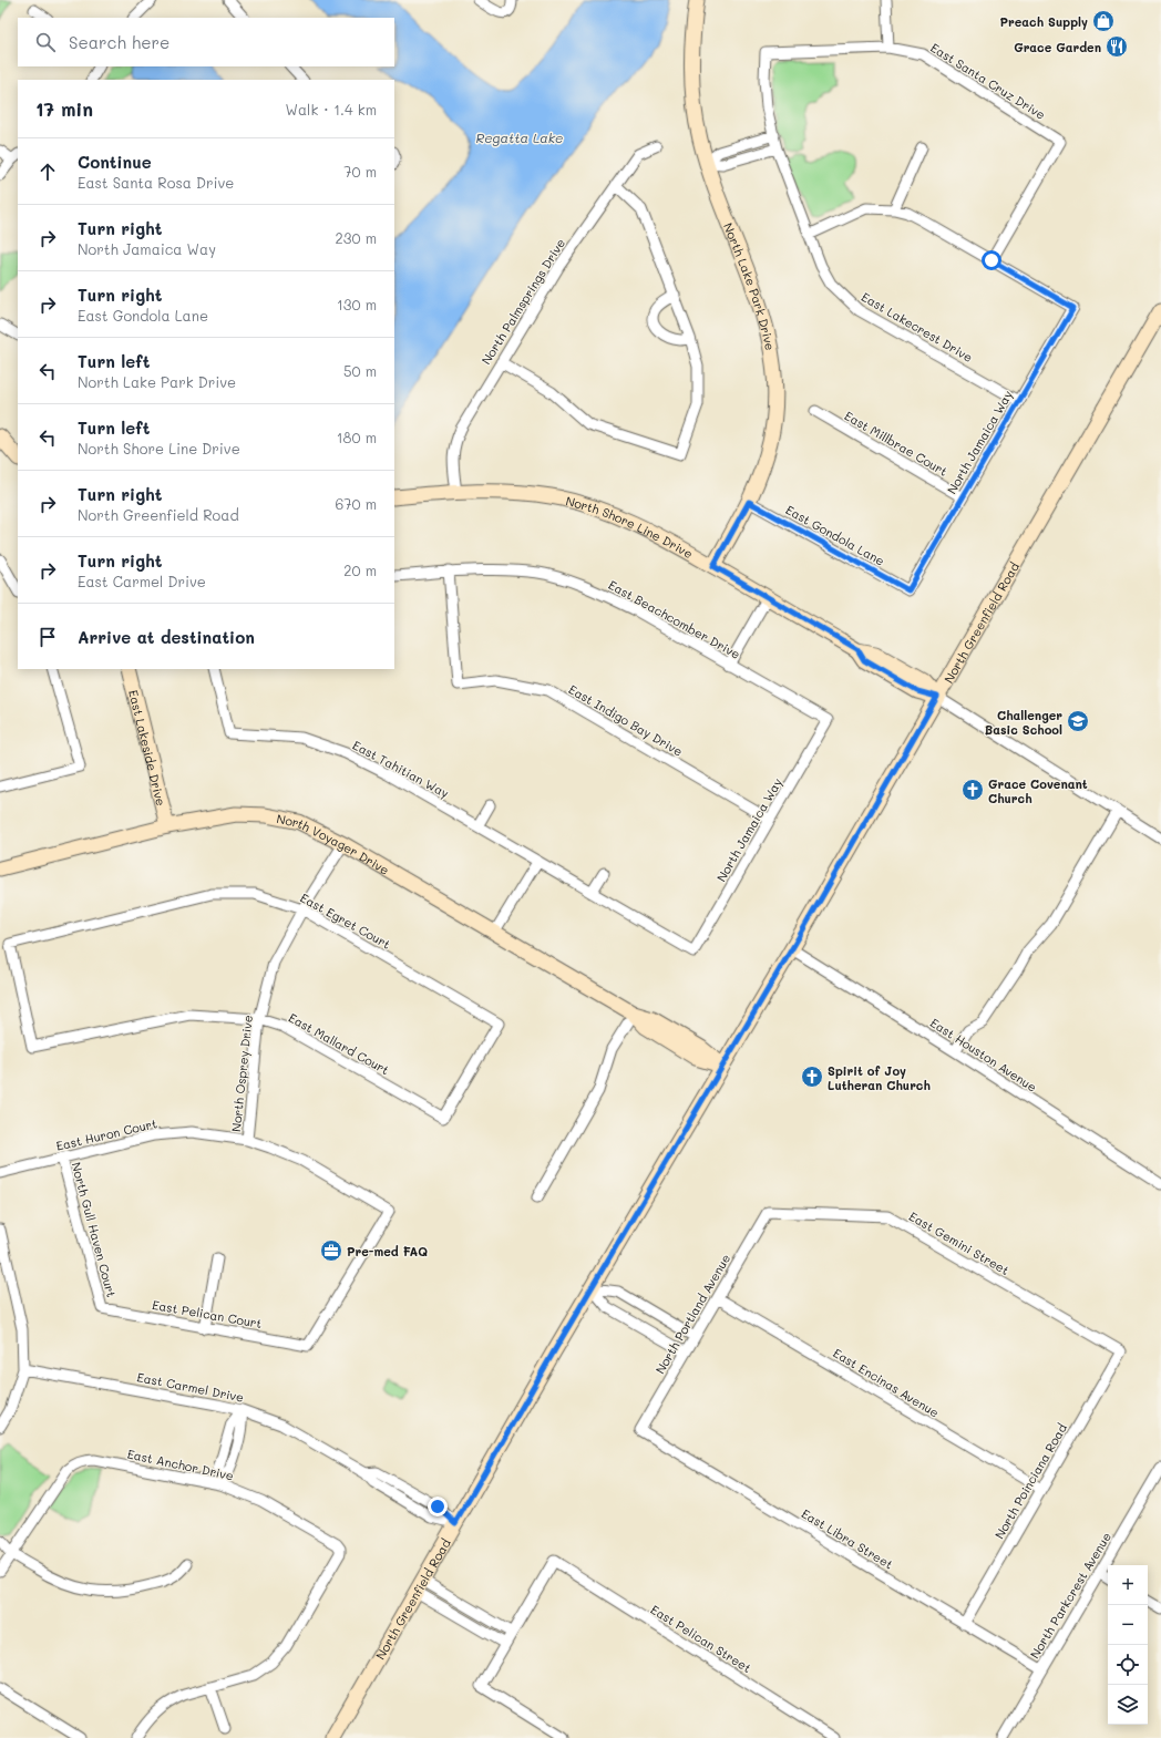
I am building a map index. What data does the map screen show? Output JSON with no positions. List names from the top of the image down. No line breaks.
{"streets":{"street":["East Santa Cruz Drive","North Lake Park Drive","North Palmsprings Drive","East Lakecrest Drive","North Jamaica Way","East Millbrae Court","North Shore Line Drive","East Gondola Lane","East Beachcomber Drive","North Greenfield Road","East Indigo Bay Drive","East Lakeside Drive","East Tahitian Way","North Voyager Drive","East Egret Court","East Mallard Court","East Houston Avenue","North Osprey Drive","East Huron Court","North Gull Haven Court","East Gemini Street","East Pelican Court","North Portland Avenue","East Encinas Avenue","East Carmel Drive","East Anchor Drive","North Poinciana Road","East Libra Street","North Parkcrest Avenue","East Pelican Street"]},"crossings":[["East Santa Cruz Drive","East Lakecrest Drive"],["East Santa Cruz Drive","North Jamaica Way"],["North Lake Park Drive","North Shore Line Drive"],["North Lake Park Drive","East Gondola Lane"],["North Palmsprings Drive","North Shore Line Drive"],["East Lakecrest Drive","North Jamaica Way"],["North Jamaica Way","East Millbrae Court"],["North Jamaica Way","East Gondola Lane"],["North Jamaica Way","East Beachcomber Drive"],["North Jamaica Way","East Indigo Bay Drive"],["North Jamaica Way","East Tahitian Way"],["North Shore Line Drive","North Greenfield Road"],["East Beachcomber Drive","East Indigo Bay Drive"],["North Greenfield Road","North Voyager Drive"],["North Greenfield Road","East Houston Avenue"],["North Greenfield Road","East Carmel Drive"],["East Lakeside Drive","North Voyager Drive"],["North Voyager Drive","North Osprey Drive"],["East Egret Court","East Mallard Court"],["East Egret Court","North Osprey Drive"],["East Mallard Court","North Osprey Drive"],["North Osprey Drive","East Huron Court"],["East Huron Court","North Gull Haven Court"],["East Huron Court","East Pelican Court"],["North Gull Haven Court","East Pelican Court"],["East Gemini Street","North Portland Avenue"],["East Gemini Street","North Poinciana Road"],["North Portland Avenue","East Encinas Avenue"],["North Portland Avenue","East Libra Street"],["East Encinas Avenue","North Poinciana Road"],["North Poinciana Road","East Libra Street"],["East Libra Street","North Parkcrest Avenue"]],"water":["Regatta Lake"],"places":{"shop":["Preach Supply"],"restaurant":["Grace Garden"],"school or university":["Challenger Basic School"],"church":["Grace Covenant Church","Spirit of Joy Lutheran Church"],"office":["Pre-med FAQ"]},"page":{"search":"Search here","heading":["17 min","Walk · 1.4 km"],"list":[["Continue","East Santa Rosa Drive","70 m"],["Turn right","North Jamaica Way","230 m"],["Turn right","East Gondola Lane","130 m"],["Turn left","North Lake Park Drive","50 m"],["Turn left","North Shore Line Drive","180 m"],["Turn right","North Greenfield Road","670 m"],["Turn right","East Carmel Drive","20 m"],"Arrive at destination"],"map_buttons":["+","−"]}}
